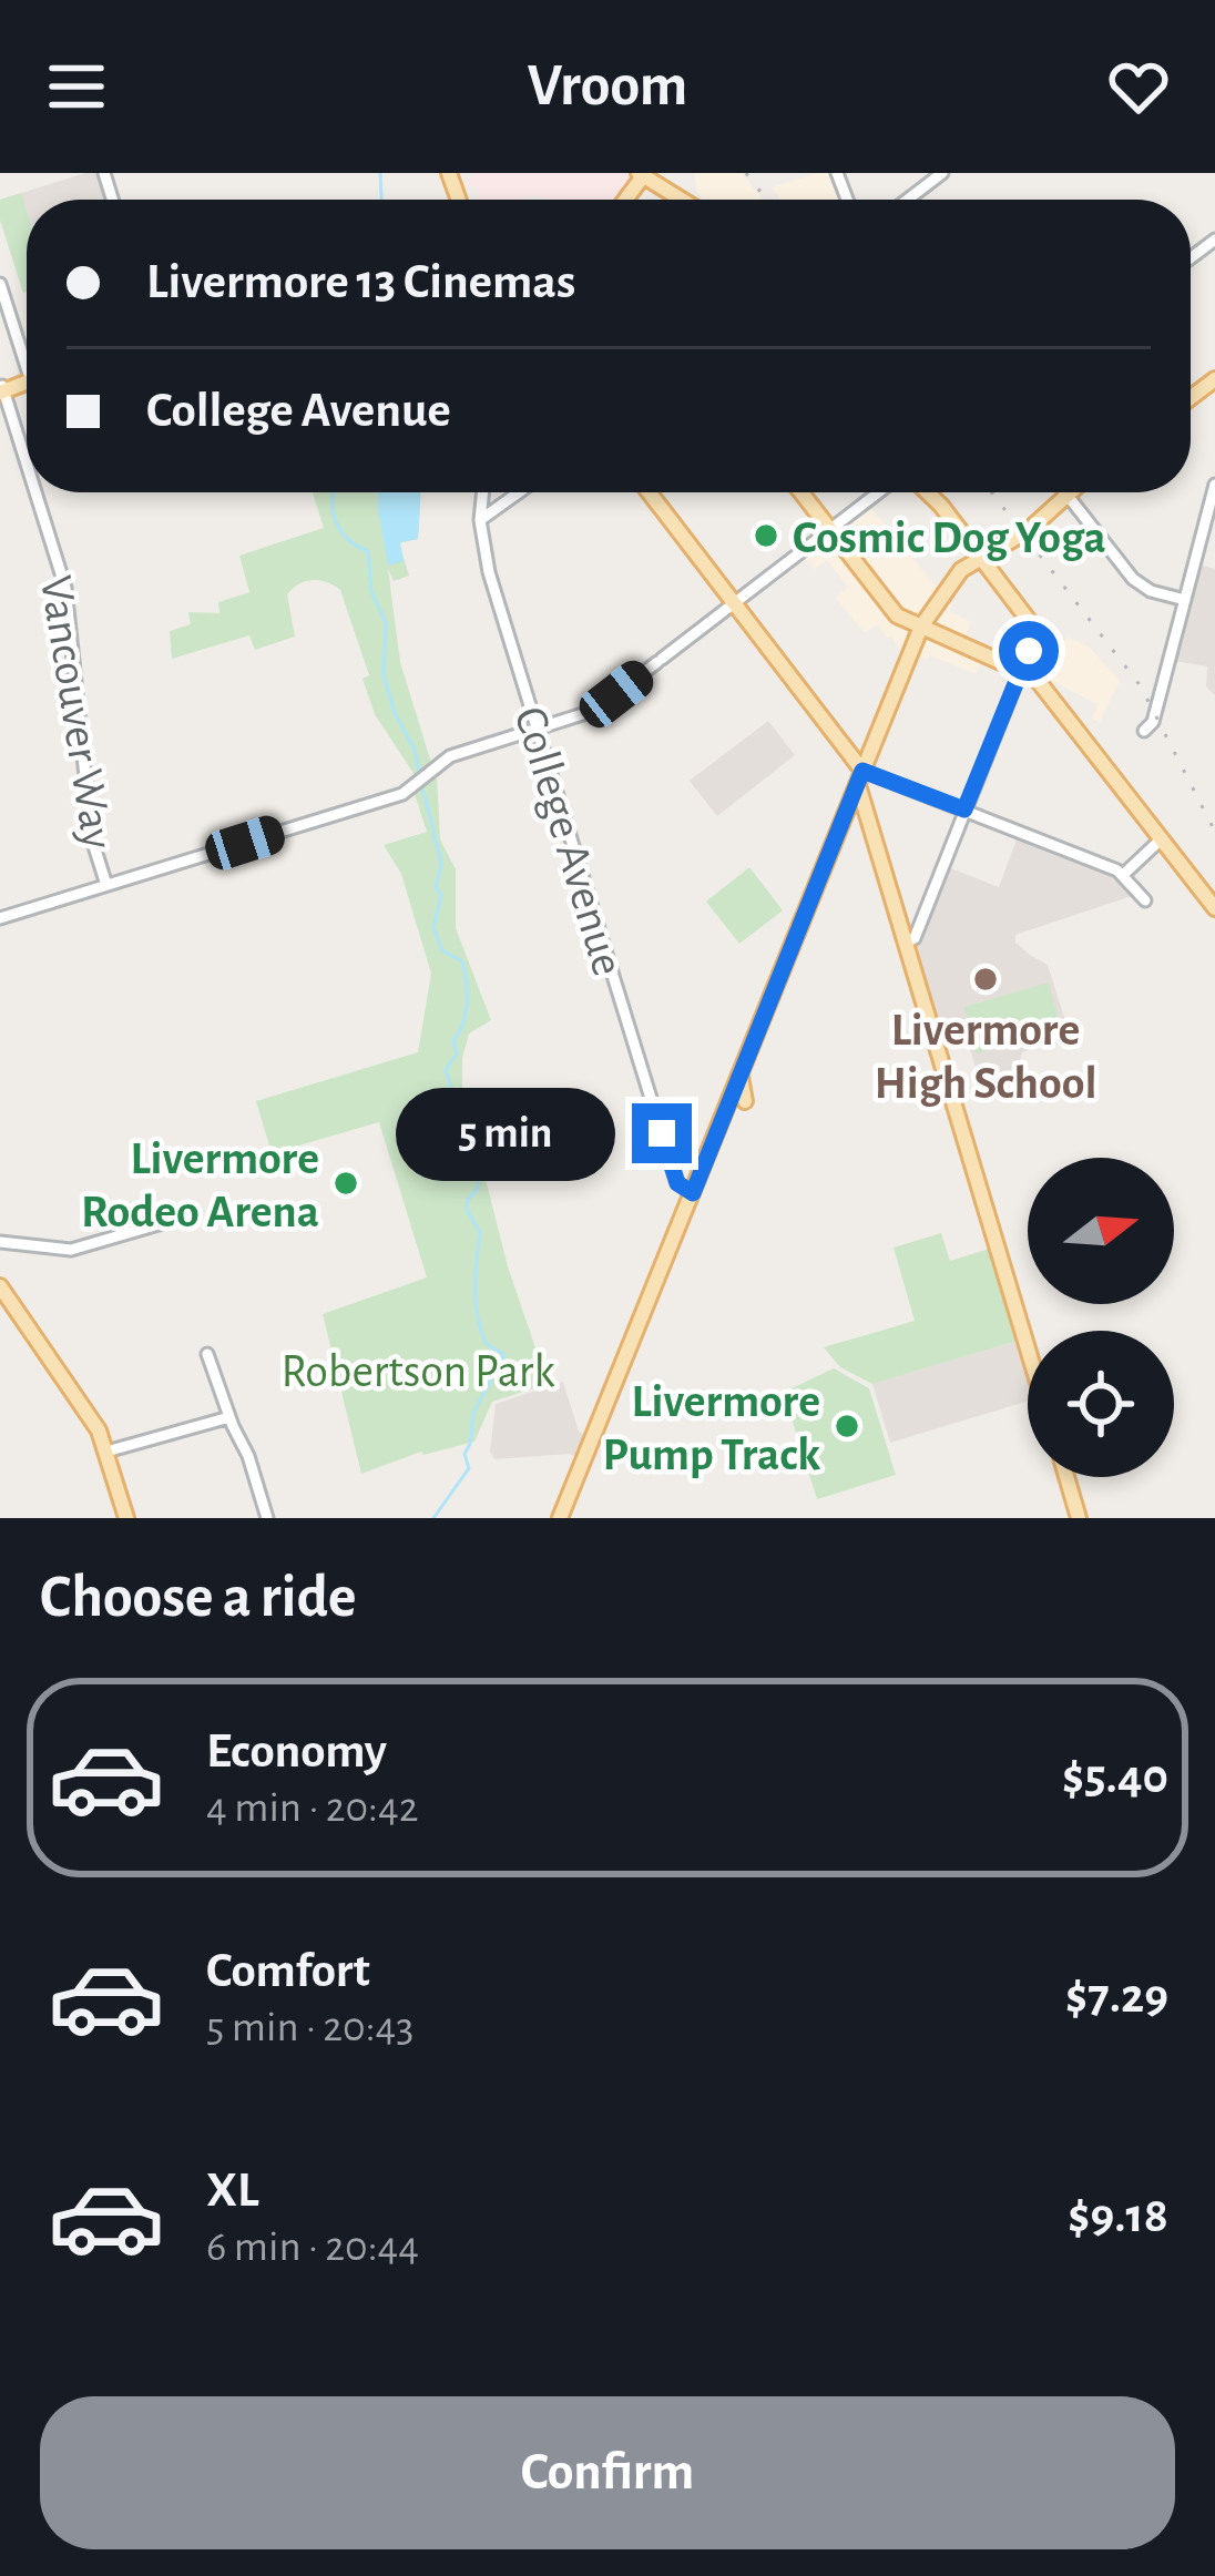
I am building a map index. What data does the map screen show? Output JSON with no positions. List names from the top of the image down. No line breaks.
{"streets":{"street":["Vancouver Way","College Avenue"]},"parks":["Robertson Park"],"places":["Cosmic Dog Yoga","Livermore High School","Livermore Rodeo Arena","Livermore Pump Track"],"north":"right","page":{"header":"Vroom","banner":["Livermore 13 Cinemas","College Avenue"],"bubble":"5 min","heading":"Choose a ride","list":[{"name":"Economy","note":"4 min · 20:42","value":"$5.40"},{"name":"Comfort","note":"5 min · 20:43","value":"$7.29"},{"name":"XL","note":"6 min · 20:44","value":"$9.18"}],"buttons":"Confirm"}}
